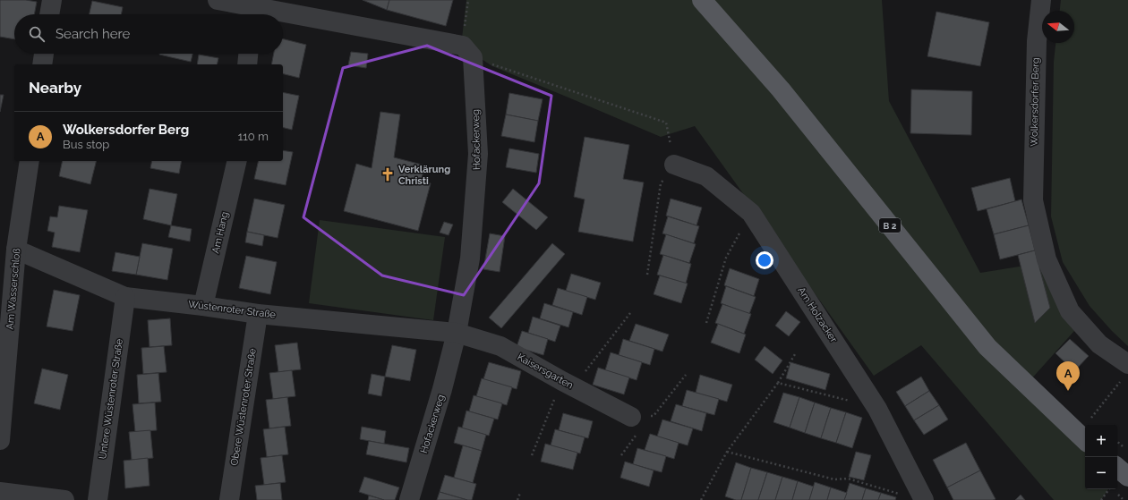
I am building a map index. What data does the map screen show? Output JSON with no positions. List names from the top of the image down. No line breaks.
{"streets":{"main road":["B 2"],"street":["Wolkersdorfer Berg","Hofackerweg","Am Hang","Am Wasserschloß","Wüstenroter Straße","Am Holzacker","Kaisersgarten","Untere Wüstenroter Straße","Obere Wüstenroter Straße"]},"crossings":[["Hofackerweg","Wüstenroter Straße"],["Hofackerweg","Kaisersgarten"],["Am Hang","Wüstenroter Straße"],["Am Wasserschloß","Wüstenroter Straße"],["Wüstenroter Straße","Kaisersgarten"],["Wüstenroter Straße","Untere Wüstenroter Straße"],["Wüstenroter Straße","Obere Wüstenroter Straße"]],"places":{"church":["Verklärung Christi"]},"north":"left","page":{"search":"Search here","heading":"Nearby","list":[{"mark":"A","name":"Wolkersdorfer Berg","note":"Bus stop","value":"110 m"}],"pins":"A","map_buttons":["+","−"]}}
